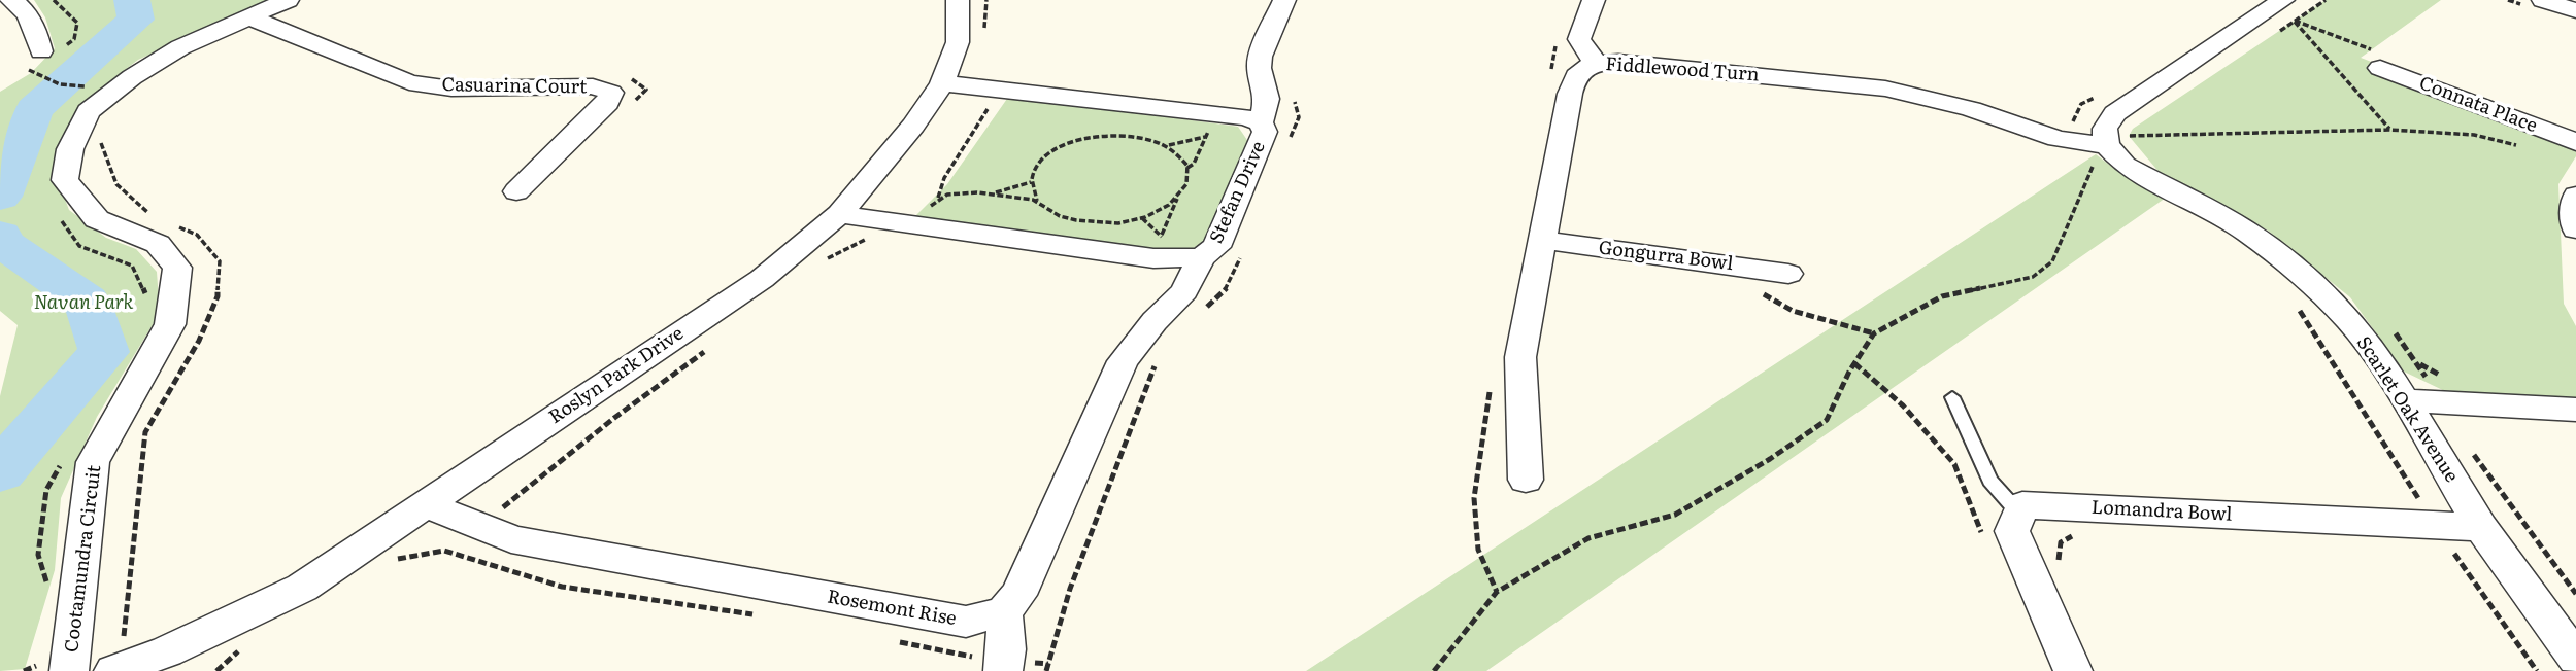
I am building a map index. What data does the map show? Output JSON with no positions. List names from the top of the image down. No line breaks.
{"streets":{"street":["Fiddlewood Turn","Casuarina Court","Connata Place","Stefan Drive","Gongurra Bowl","Roslyn Park Drive","Scarlet Oak Avenue","Lomandra Bowl","Cootamundra Circuit","Rosemont Rise"]},"crossings":[["Fiddlewood Turn","Gongurra Bowl"],["Fiddlewood Turn","Scarlet Oak Avenue"],["Casuarina Court","Cootamundra Circuit"],["Stefan Drive","Roslyn Park Drive"],["Roslyn Park Drive","Rosemont Rise"],["Scarlet Oak Avenue","Lomandra Bowl"]],"parks":["Navan Park"]}
